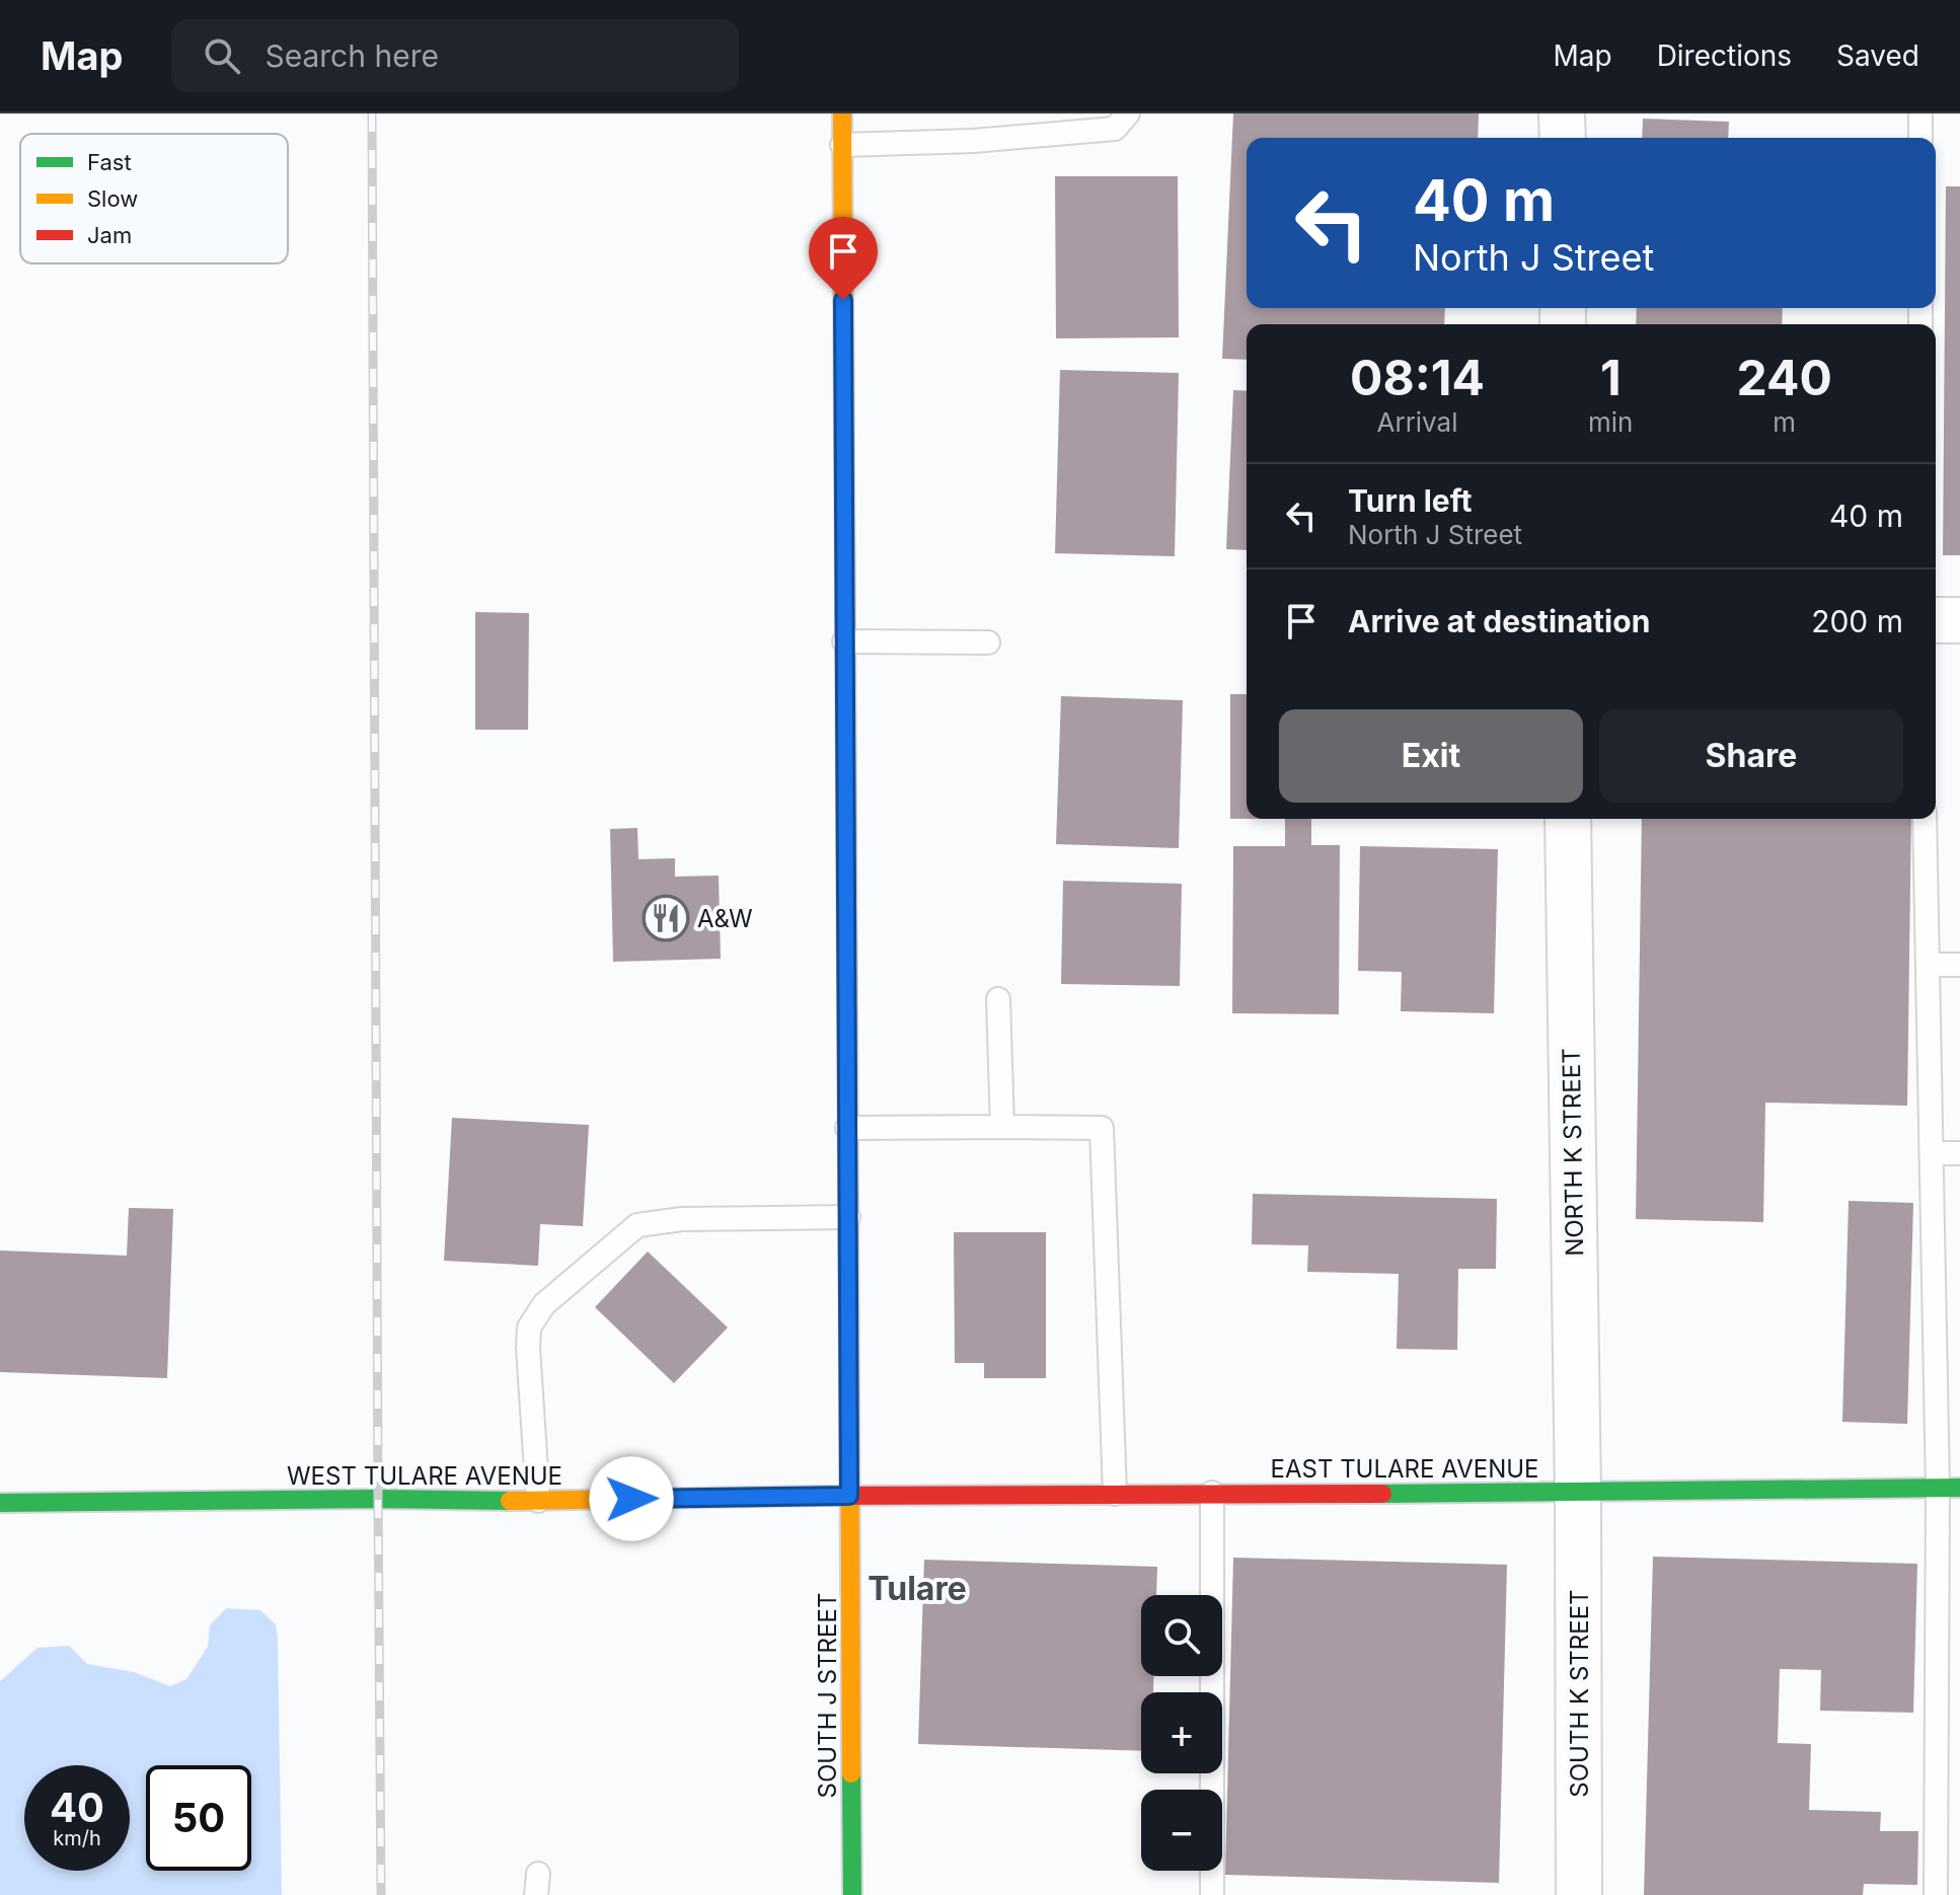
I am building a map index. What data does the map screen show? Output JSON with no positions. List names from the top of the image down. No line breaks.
{"streets":{"main road":["EAST TULARE AVENUE","WEST TULARE AVENUE","SOUTH J STREET"],"street":["NORTH K STREET","SOUTH K STREET"]},"crossings":[["NORTH K STREET","EAST TULARE AVENUE"],["NORTH K STREET","SOUTH K STREET"],["EAST TULARE AVENUE","WEST TULARE AVENUE"],["EAST TULARE AVENUE","SOUTH K STREET"],["EAST TULARE AVENUE","SOUTH J STREET"],["WEST TULARE AVENUE","SOUTH J STREET"]],"districts":["Tulare"],"places":{"restaurant":["A&W"]},"legend":["Fast","Slow","Jam"],"page":{"header":"Map","search":"Search here","nav":["Map","Directions","Saved"],"turn":["40 m","North J Street"],"eta":["08:14","Arrival","1","min","240","m"],"list":[{"name":"Turn left","note":"North J Street","value":"40 m"},{"name":"Arrive at destination","value":"200 m"}],"buttons":["Exit","Share"],"map_buttons":["+","−"],"speed":"40 km/h","limit":"50"}}
